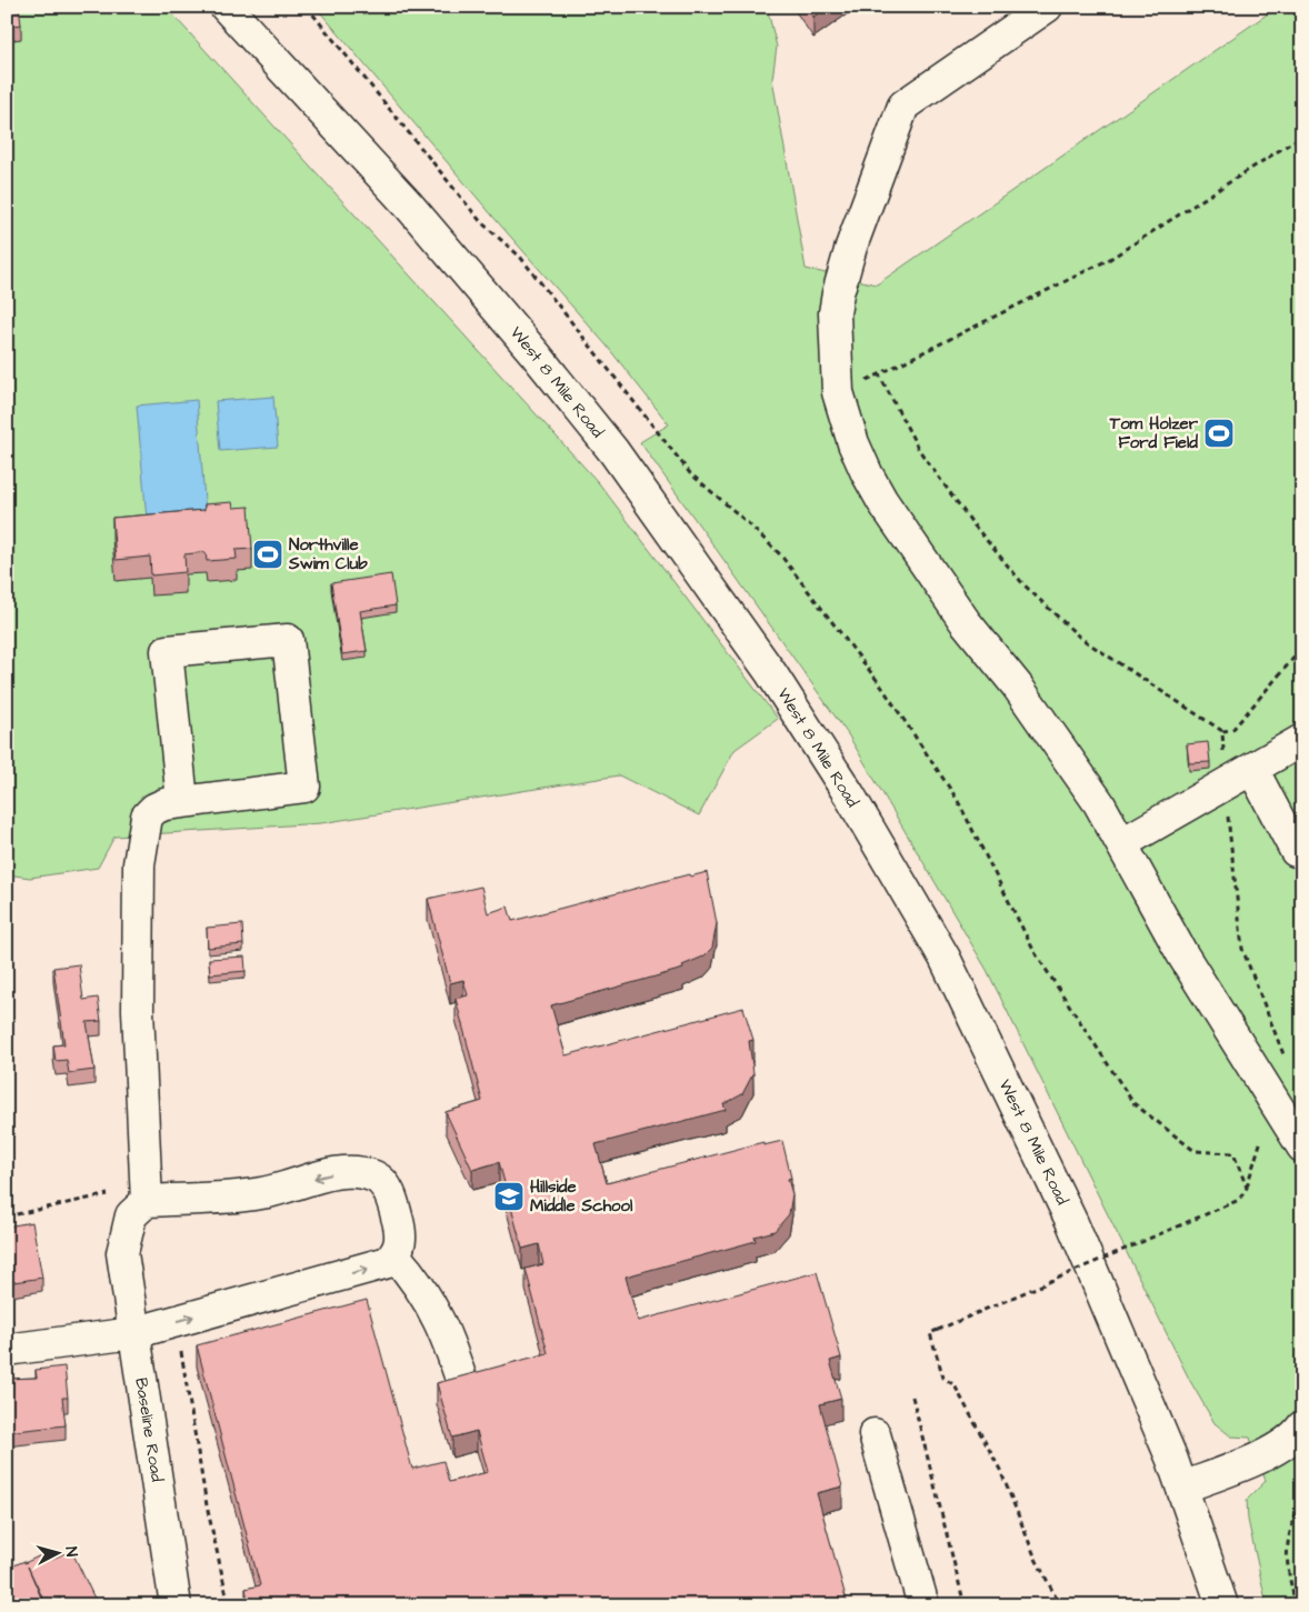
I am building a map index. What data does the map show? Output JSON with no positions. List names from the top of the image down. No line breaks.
{"streets":{"main road":["West 8 Mile Road","Baseline Road"]},"places":{"sports":["Tom Holzer Ford Field","Northville Swim Club"],"school or university":["Hillside Middle School"]},"north":"right"}
